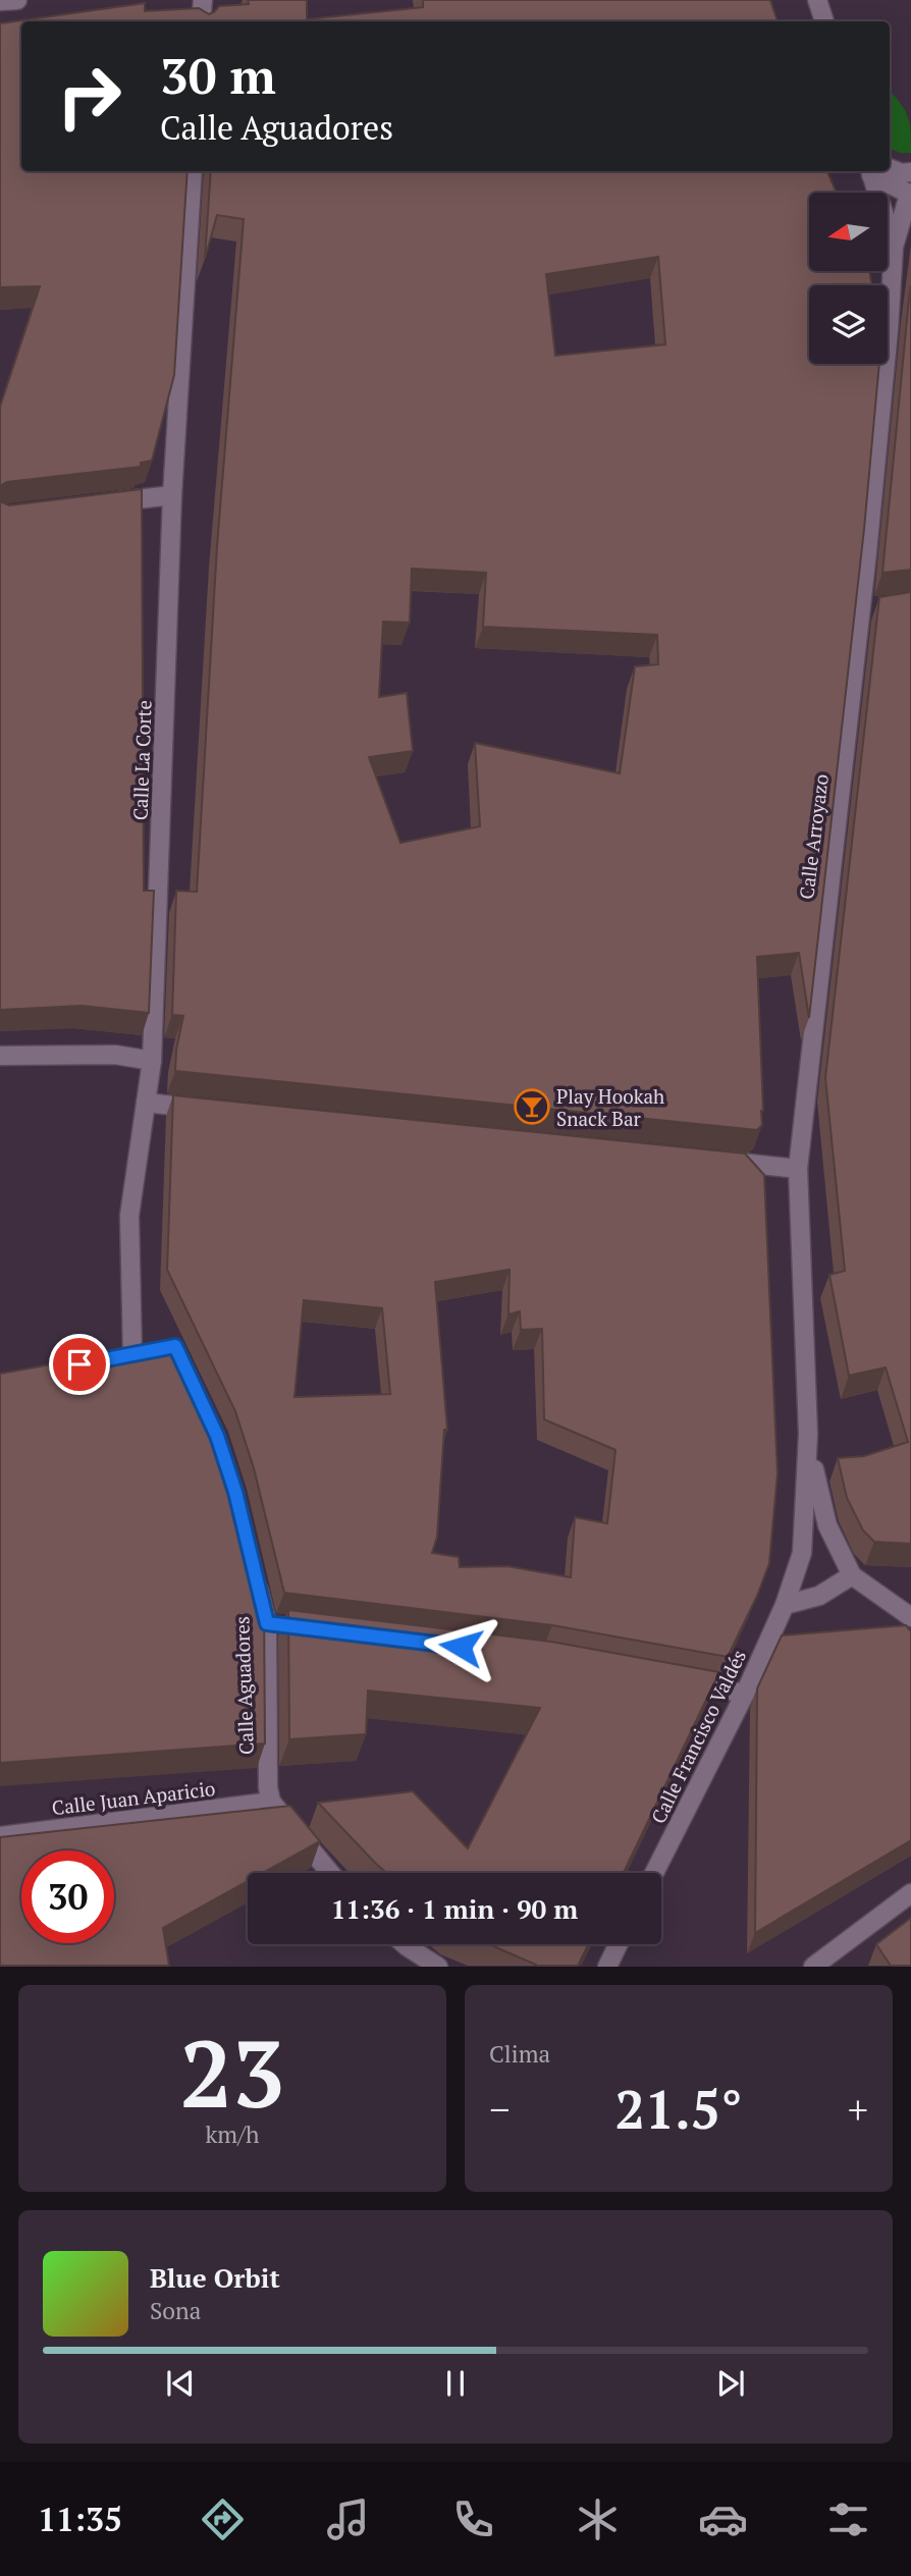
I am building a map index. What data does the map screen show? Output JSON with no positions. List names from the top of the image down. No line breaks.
{"streets":{"street":["Calle La Corte","Calle Arroyazo","Calle Aguadores","Calle Francisco Valdés","Calle Juan Aparicio"]},"crossings":[["Calle Arroyazo","Calle Francisco Valdés"],["Calle Aguadores","Calle Juan Aparicio"]],"places":{"bar":["Play Hookah Snack Bar"]},"north":"left","page":{"turn":["30 m","Calle Aguadores"],"limit":"30","trip":"11:36 · 1 min · 90 m","tile":[["23","km/h"],"Clima"],"heat":["−","21.5°","+"],"song":["Blue Orbit","Sona"],"tabs":"11:35"}}
